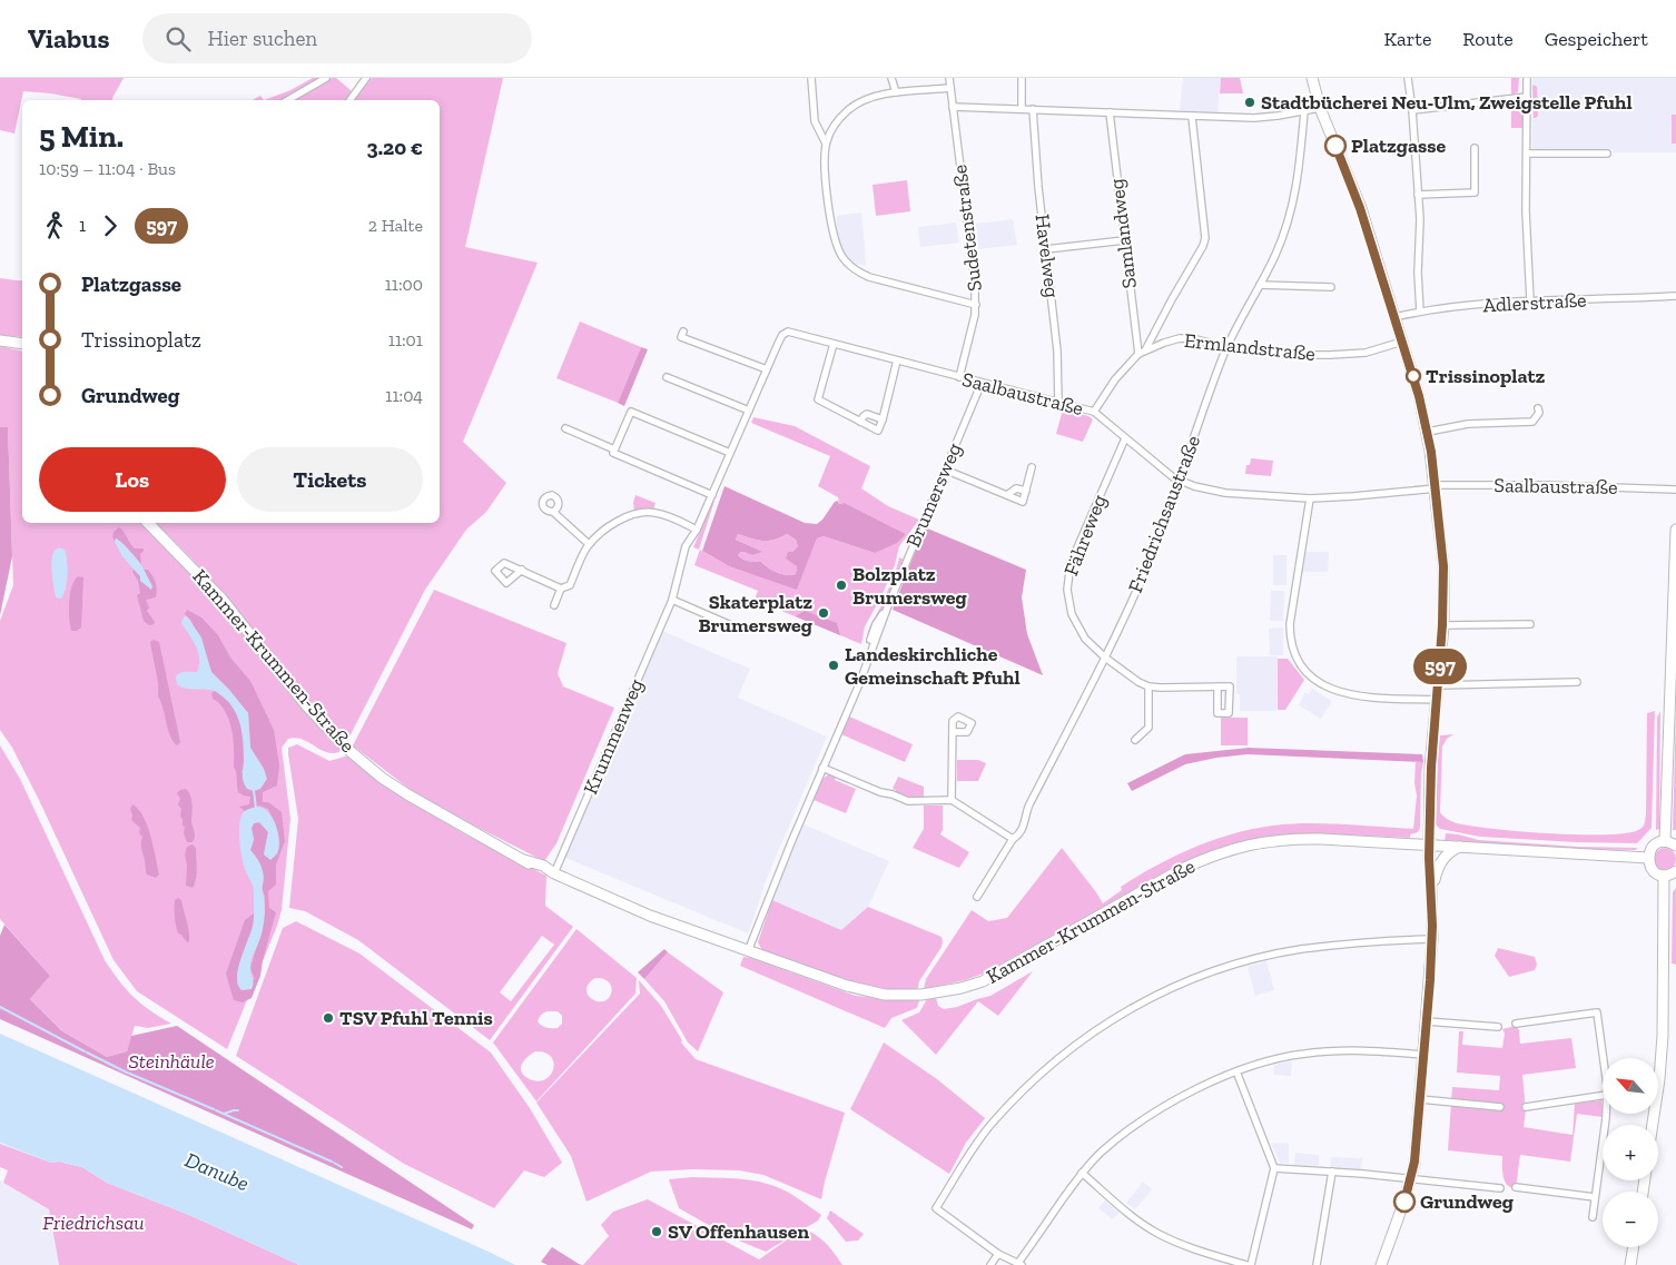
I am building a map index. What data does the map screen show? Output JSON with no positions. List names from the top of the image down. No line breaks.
{"streets":{"street":["Sudetenstraße","Samlandweg","Havelweg","Adlerstraße","Ermlandstraße","Saalbaustraße","Brumersweg","Friedrichsaustraße","Fähreweg","Kammer-Krummen-Straße","Krummenweg"]},"crossings":[["Sudetenstraße","Saalbaustraße"],["Samlandweg","Ermlandstraße"],["Havelweg","Saalbaustraße"],["Ermlandstraße","Saalbaustraße"],["Ermlandstraße","Friedrichsaustraße"],["Saalbaustraße","Brumersweg"],["Saalbaustraße","Friedrichsaustraße"],["Saalbaustraße","Fähreweg"],["Saalbaustraße","Krummenweg"],["Brumersweg","Kammer-Krummen-Straße"],["Friedrichsaustraße","Fähreweg"],["Kammer-Krummen-Straße","Krummenweg"]],"water":["Danube"],"parks":["Steinhäule","Friedrichsau"],"places":["Stadtbücherei Neu-Ulm, Zweigstelle Pfuhl","Platzgasse","Trissinoplatz","Bolzplatz Brumersweg","Skaterplatz Brumersweg","Landeskirchliche Gemeinschaft Pfuhl","TSV Pfuhl Tennis","Grundweg","SV Offenhausen"],"lines":["bus line 597"],"north":"top left","page":{"header":"Viabus","search":"Hier suchen","nav":["Karte","Route","Gespeichert"],"on_map":"597","heading":["5 Min.","10:59 – 11:04 · Bus","3.20 €"],"legs":["1","597","2 Halte"],"list":[{"name":"Platzgasse","value":"11:00"},{"name":"Trissinoplatz","value":"11:01"},{"name":"Grundweg","value":"11:04"}],"buttons":["Los","Tickets"],"map_buttons":["+","−"]}}
